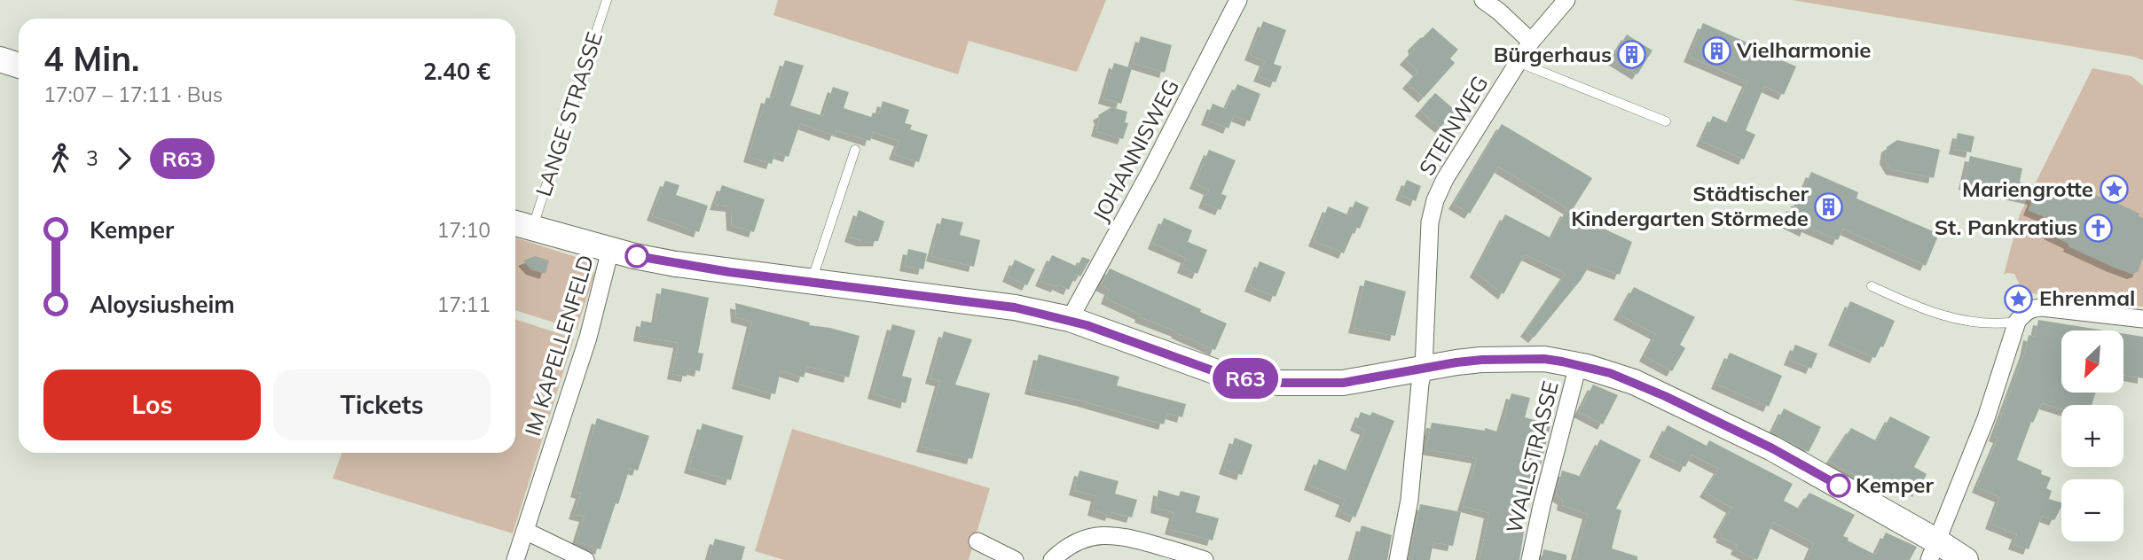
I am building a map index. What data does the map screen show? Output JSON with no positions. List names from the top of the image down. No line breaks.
{"streets":{"main road":["LANGE STRASSE"],"street":["STEINWEG","JOHANNISWEG","IM KAPELLENFELD","WALLSTRASSE"]},"crossings":[["LANGE STRASSE","STEINWEG"],["LANGE STRASSE","JOHANNISWEG"],["LANGE STRASSE","IM KAPELLENFELD"],["LANGE STRASSE","WALLSTRASSE"]],"places":{"building":["Vielharmonie","Bürgerhaus","Städtischer Kindergarten Störmede"],"place":["Mariengrotte","Ehrenmal"],"church":["St. Pankratius"],"other":["Kemper"]},"lines":["bus line R63"],"north":"bottom left","page":{"on_map":"R63","heading":["4 Min.","17:07 – 17:11 · Bus","2.40 €"],"legs":["3","R63"],"list":[{"name":"Kemper","value":"17:10"},{"name":"Aloysiusheim","value":"17:11"}],"map_buttons":["+","−"],"buttons":["Los","Tickets"]}}
